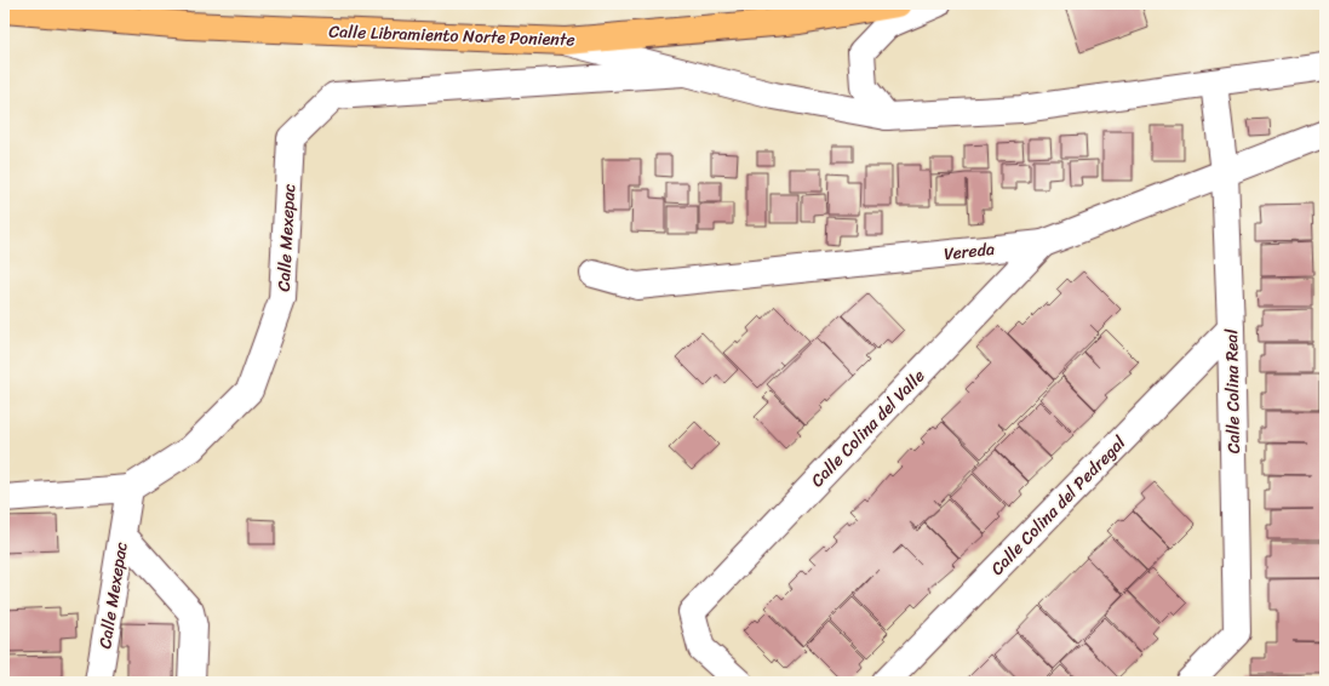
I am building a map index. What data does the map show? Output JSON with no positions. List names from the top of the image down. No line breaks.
{"streets":{"highway":["Calle Libramiento Norte Poniente"],"street":["Calle Mexepac","Vereda","Calle Colina Real","Calle Colina del Valle","Calle Colina del Pedregal"]},"crossings":[["Vereda","Calle Colina Real"],["Vereda","Calle Colina del Valle"],["Calle Colina Real","Calle Colina del Pedregal"]]}
